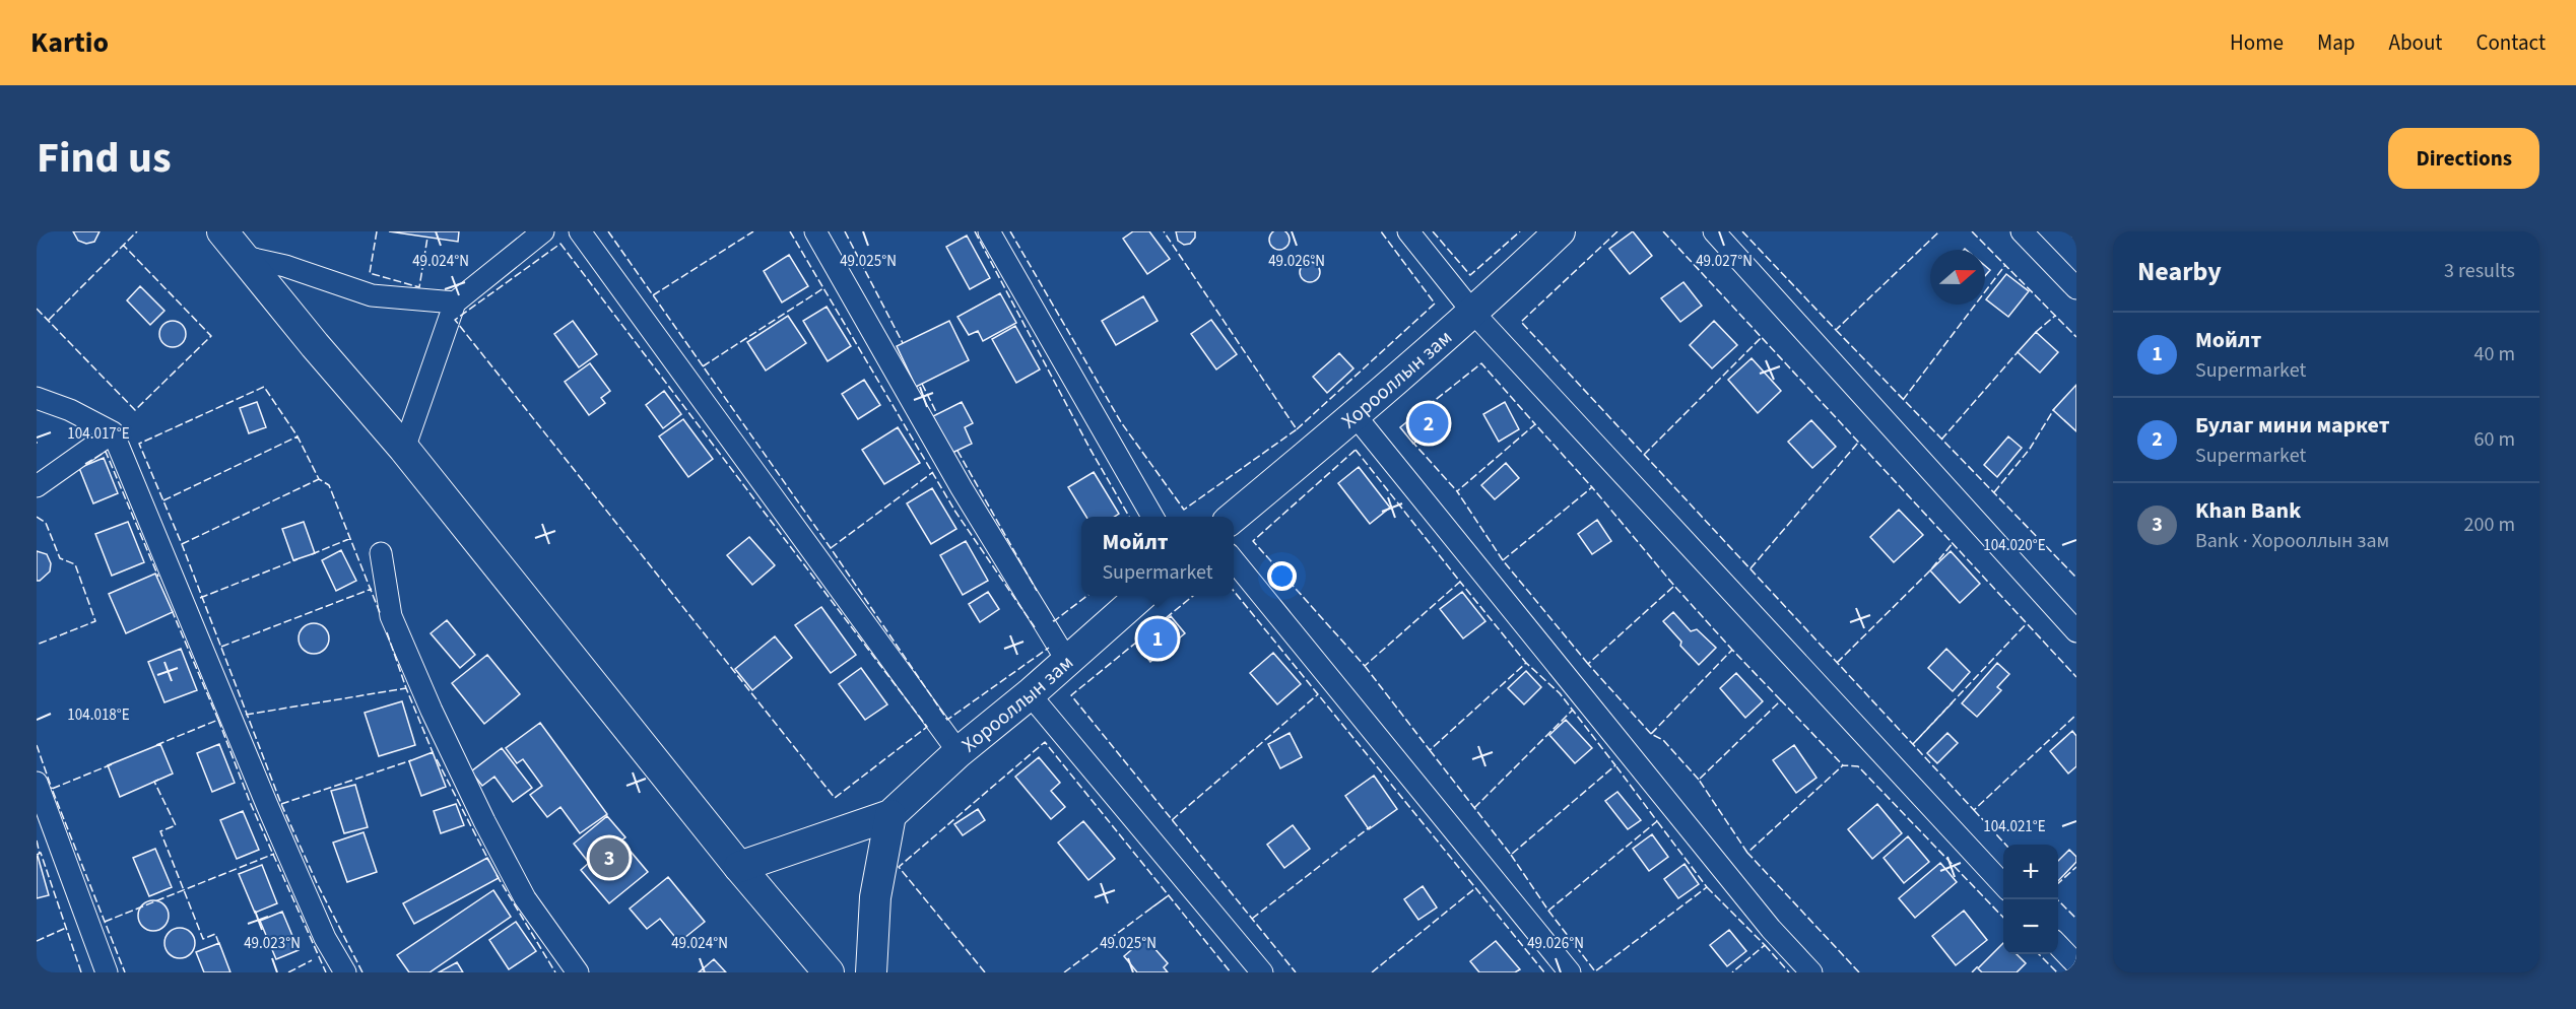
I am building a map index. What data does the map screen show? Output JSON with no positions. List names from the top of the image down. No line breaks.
{"streets":{"street":["Хорооллын зам"]},"north":"right","page":{"header":"Kartio","nav":["Home","Map","About","Contact"],"title":"Find us","buttons":"Directions","heading":["Nearby","3 results"],"list":[{"mark":"1","name":"Мойлт","note":"Supermarket","value":"40 m"},{"mark":"2","name":"Булаг мини маркет","note":"Supermarket","value":"60 m"},{"mark":"3","name":"Khan Bank","note":"Bank · Хорооллын зам","value":"200 m"}],"pins":["2","1","3"],"popup":["Мойлт","Supermarket"],"map_buttons":["+","−"]},"coordinates":["49.024°N","49.025°N","49.026°N","49.027°N","104.017°E","104.020°E","104.018°E","104.021°E","49.023°N"]}
